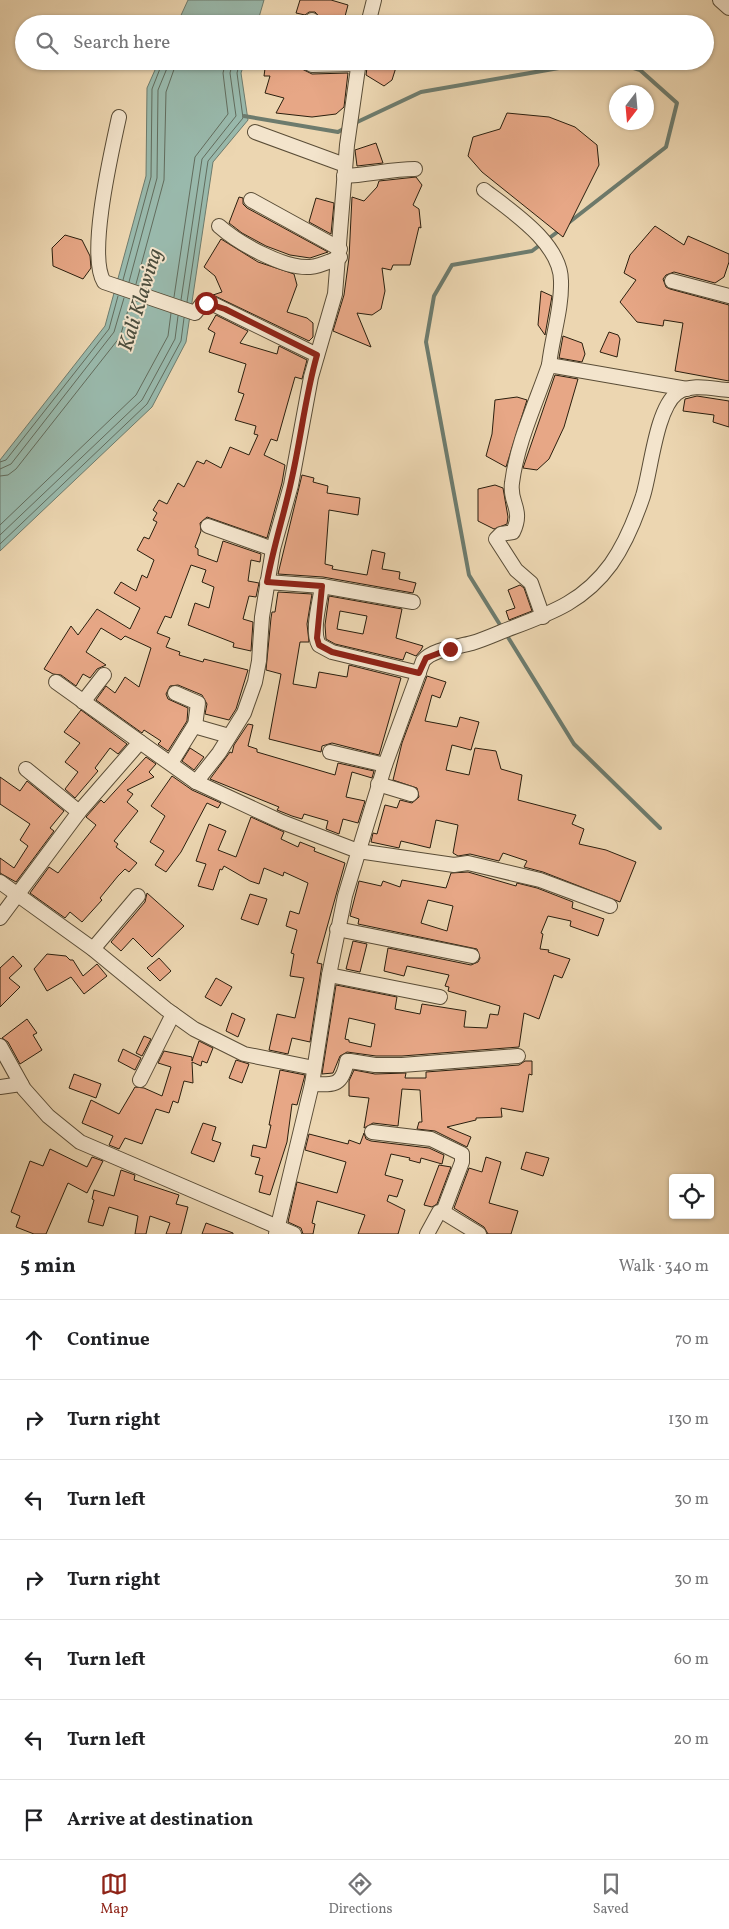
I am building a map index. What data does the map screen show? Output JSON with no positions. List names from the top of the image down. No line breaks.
{"water":["Kali Klawing"],"north":"bottom","page":{"search":"Search here","heading":["5 min","Walk · 340 m"],"list":[["Continue","70 m"],["Turn right","130 m"],["Turn left","30 m"],["Turn right","30 m"],["Turn left","60 m"],["Turn left","20 m"],"Arrive at destination"],"nav":["Map","Directions","Saved"]}}
